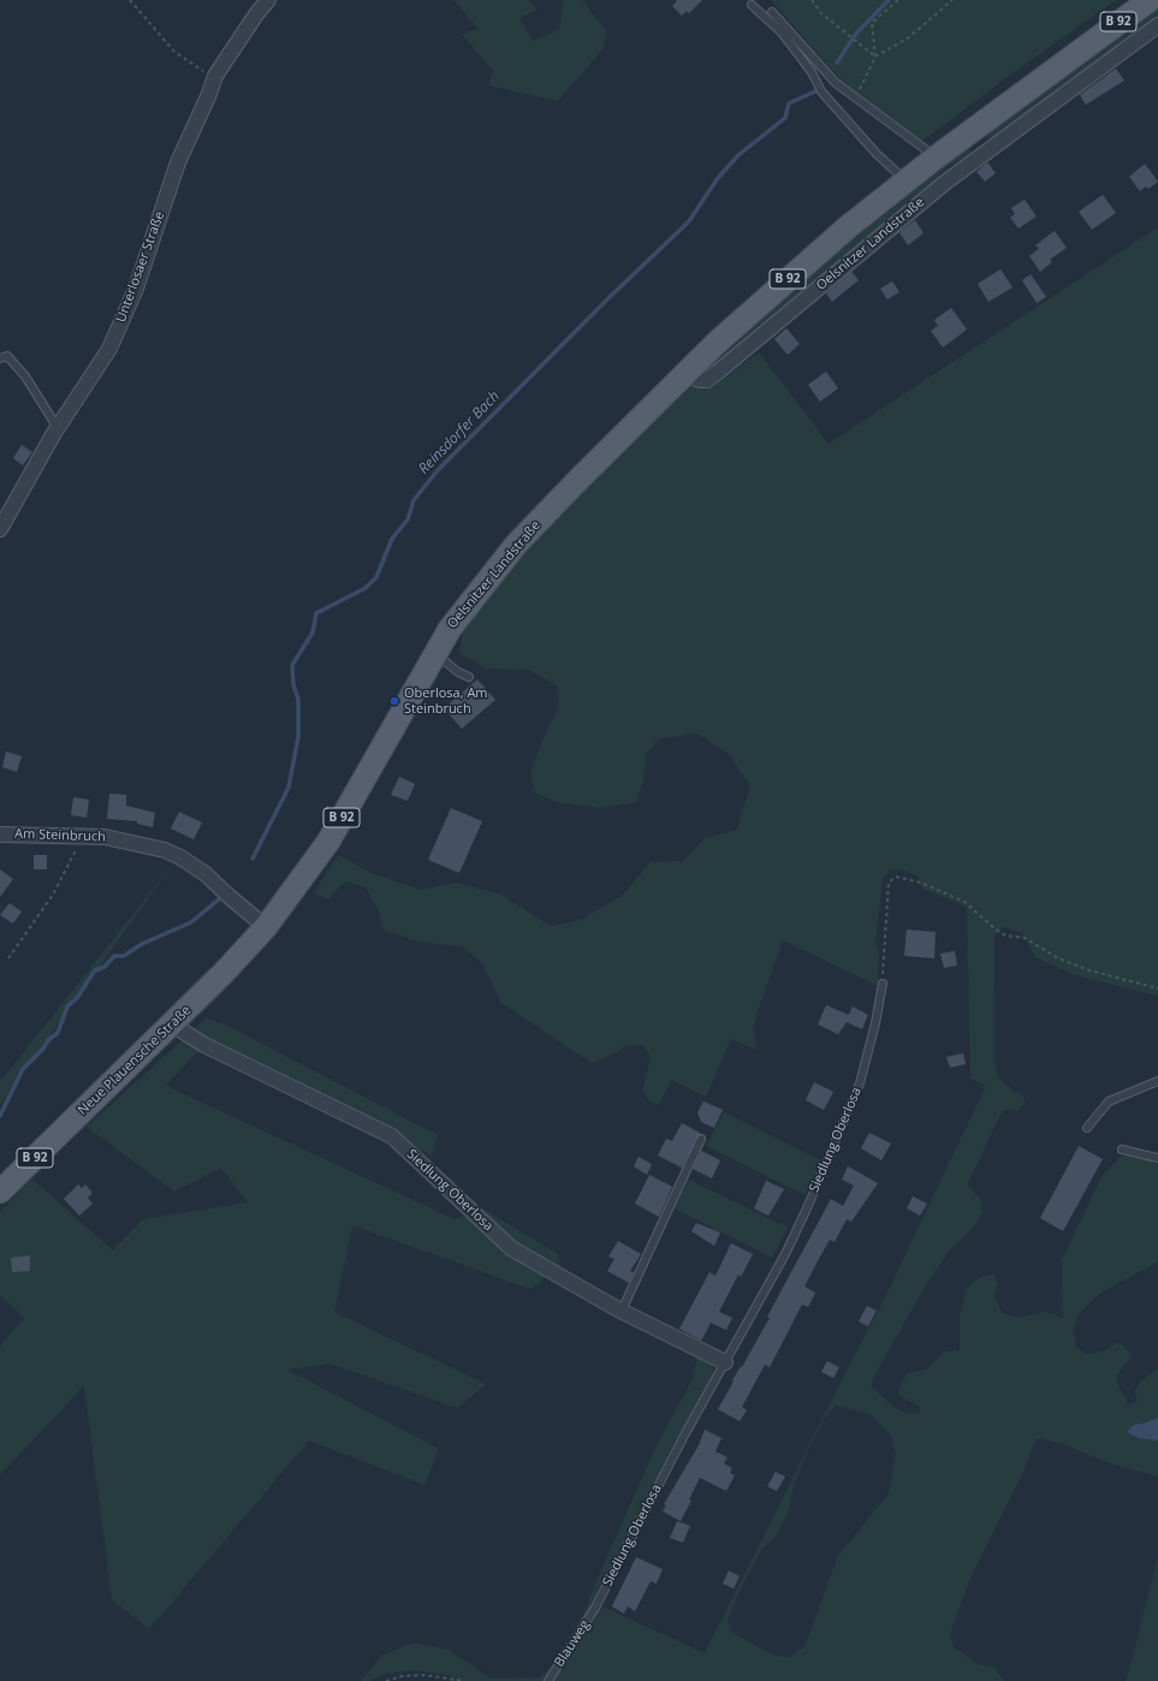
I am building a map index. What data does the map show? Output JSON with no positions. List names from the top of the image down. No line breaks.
{"streets":{"main road":["B 92","Oelsnitzer Landstraße","Neue Plauensche Straße"],"street":["Unterlosaer Straße","Am Steinbruch","Siedlung Oberlosa"],"lane":["Blauweg"]},"crossings":[["Oelsnitzer Landstraße","Am Steinbruch"],["Oelsnitzer Landstraße","Neue Plauensche Straße"],["Am Steinbruch","Neue Plauensche Straße"],["Neue Plauensche Straße","Siedlung Oberlosa"],["Siedlung Oberlosa","Blauweg"]],"water":["Reinsdorfer Bach"],"places":["Oberlosa, Am Steinbruch"]}
